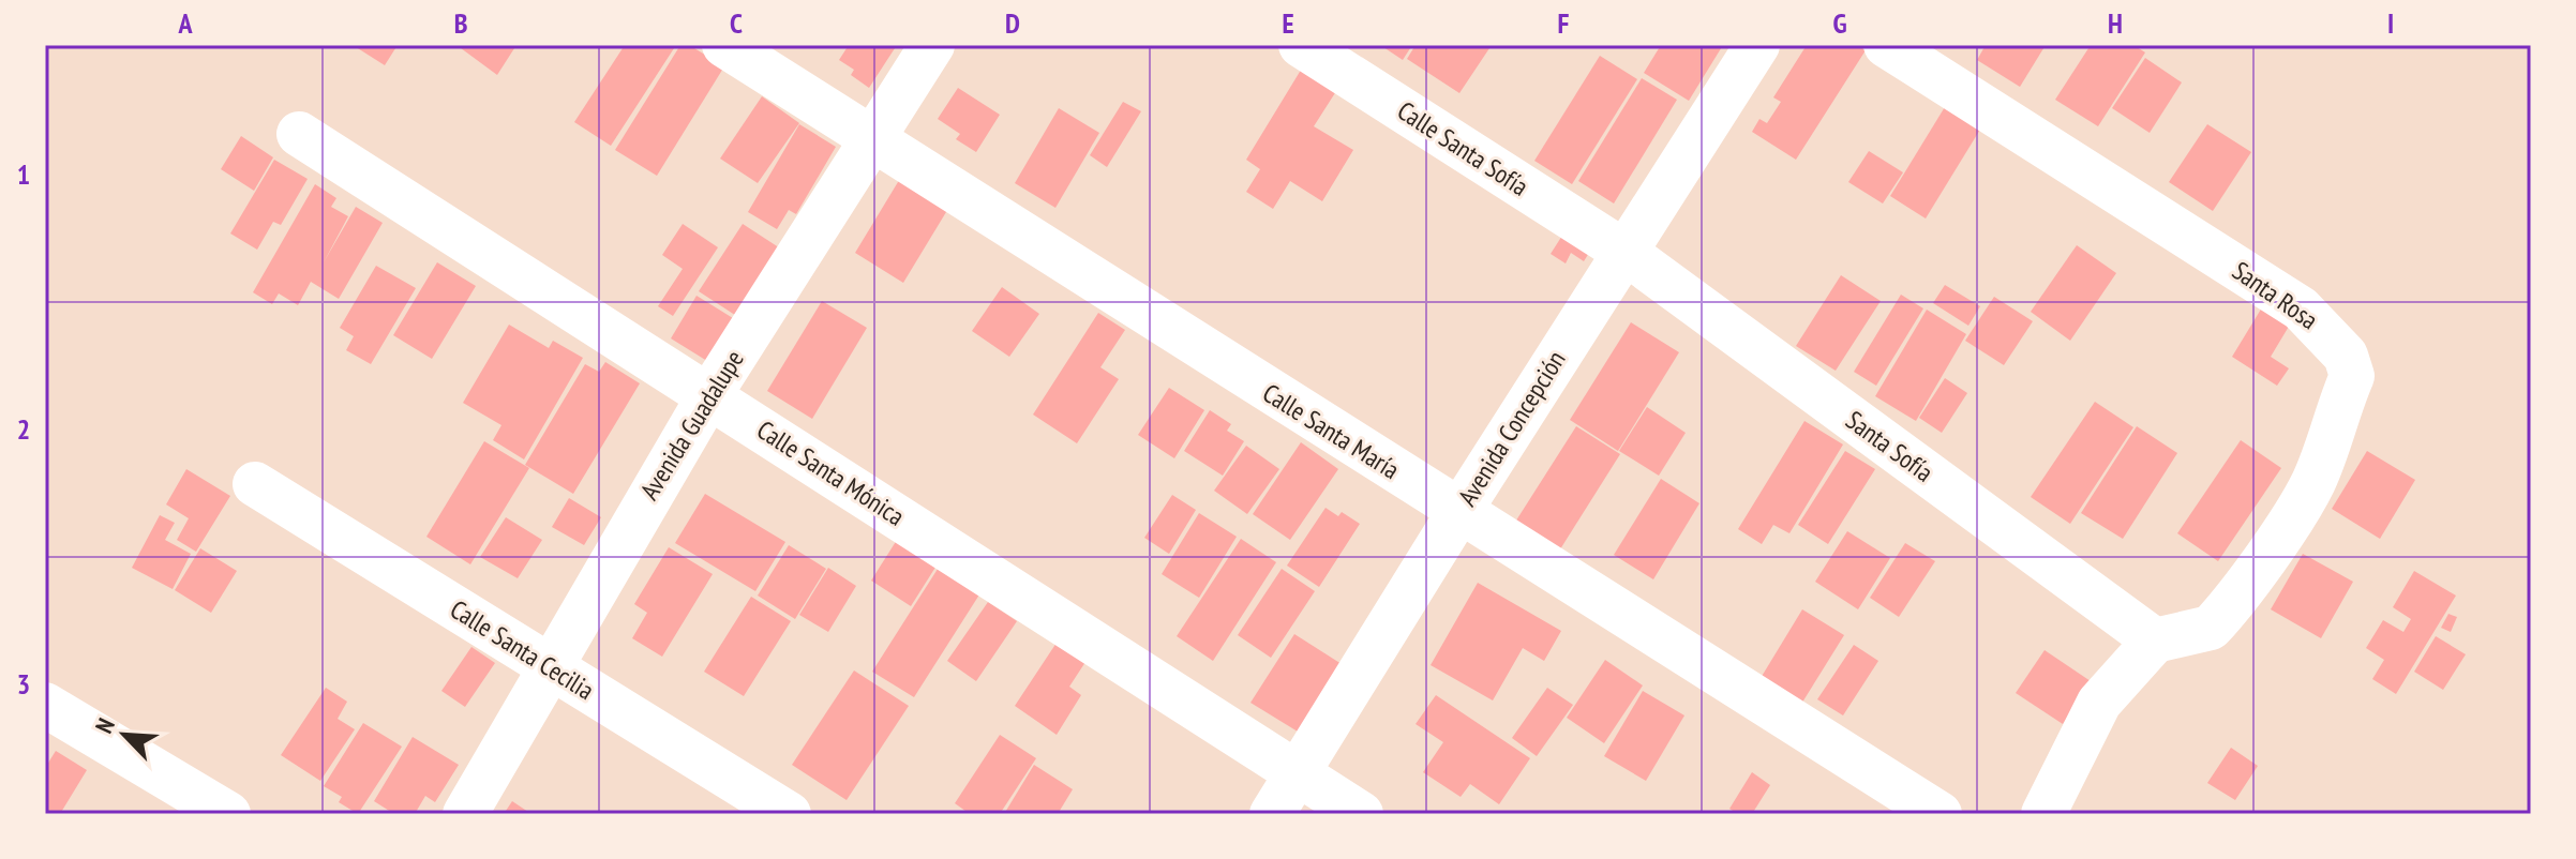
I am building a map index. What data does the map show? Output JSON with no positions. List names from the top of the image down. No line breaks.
{"streets":{"street":["Calle Santa Sofía","Santa Rosa","Avenida Guadalupe","Avenida Concepción","Calle Santa María","Santa Sofía","Calle Santa Mónica","Calle Santa Cecilia"]},"crossings":[["Calle Santa Sofía","Avenida Concepción"],["Calle Santa Sofía","Santa Sofía"],["Santa Rosa","Santa Sofía"],["Avenida Guadalupe","Calle Santa María"],["Avenida Guadalupe","Calle Santa Mónica"],["Avenida Guadalupe","Calle Santa Cecilia"],["Avenida Concepción","Calle Santa María"],["Avenida Concepción","Santa Sofía"],["Avenida Concepción","Calle Santa Mónica"]],"north":"top left","grid":{"columns":["A","B","C","D","E","F","G","H","I"],"rows":["1","2","3"]}}
